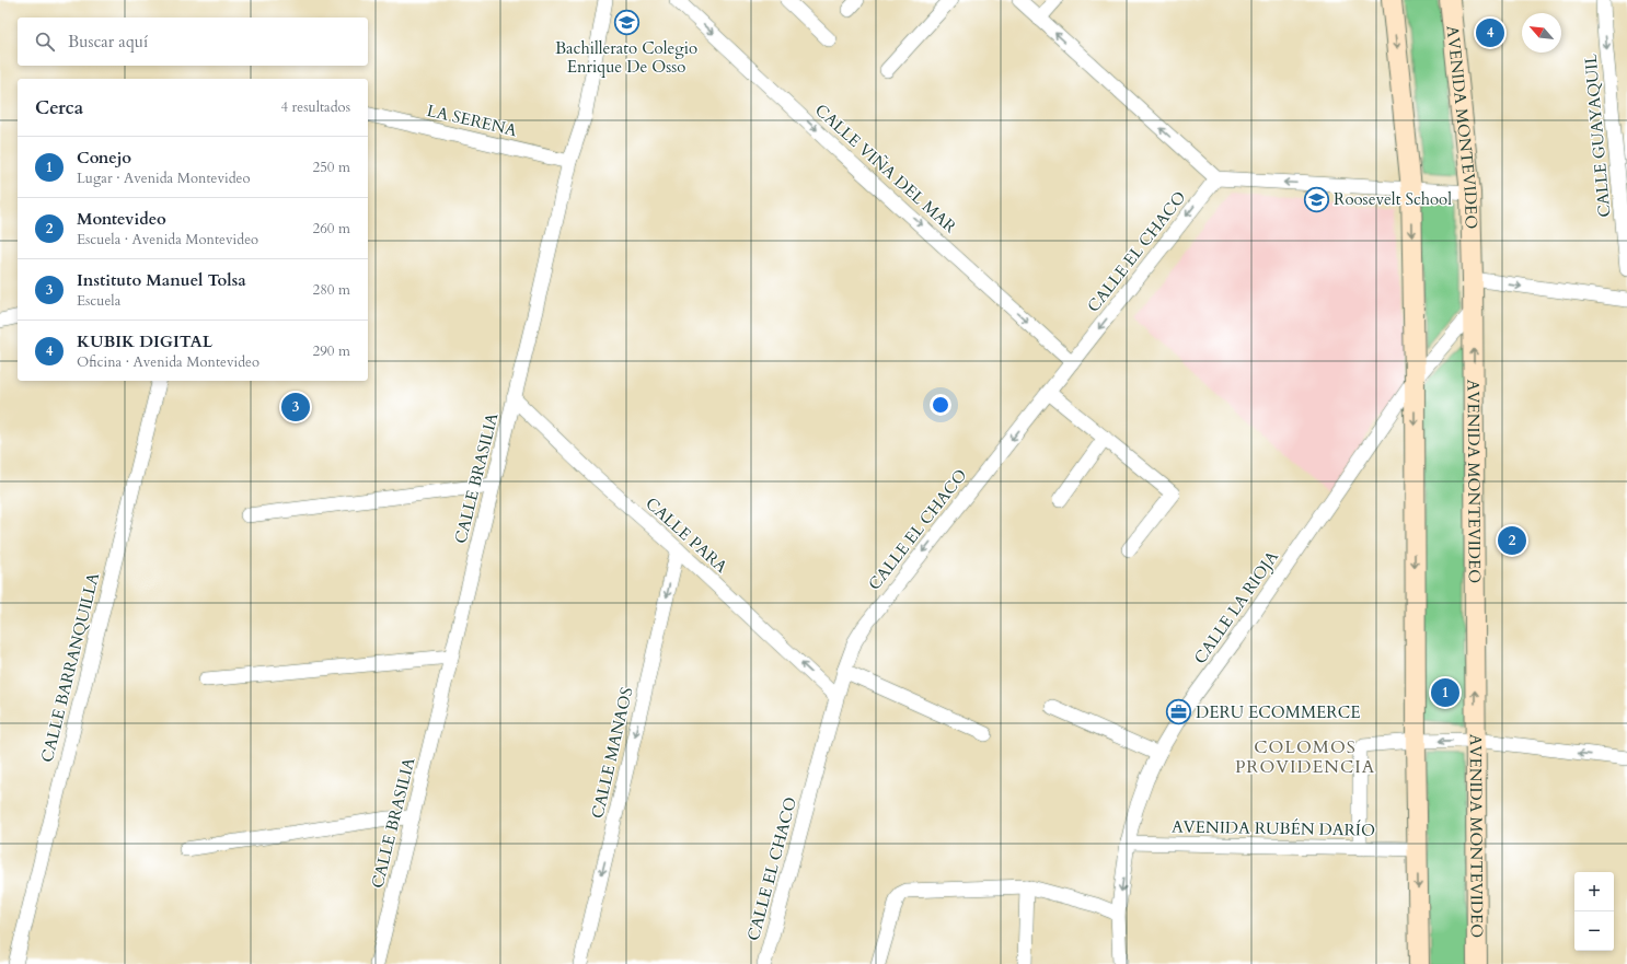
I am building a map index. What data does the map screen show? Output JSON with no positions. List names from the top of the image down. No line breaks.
{"streets":{"street":["LA SERENA","AVENIDA MONTEVIDEO","CALLE GUAYAQUIL","CALLE VIÑA DEL MAR","CALLE EL CHACO","CALLE BRASILIA","CALLE PARA","CALLE LA RIOJA","CALLE BARRANQUILLA","CALLE MANAOS","AVENIDA RUBÉN DARÍO"]},"crossings":[["LA SERENA","CALLE BRASILIA"],["AVENIDA MONTEVIDEO","CALLE LA RIOJA"],["CALLE VIÑA DEL MAR","CALLE EL CHACO"],["CALLE EL CHACO","CALLE PARA"],["CALLE BRASILIA","CALLE PARA"],["CALLE PARA","CALLE MANAOS"],["CALLE LA RIOJA","AVENIDA RUBÉN DARÍO"]],"one_way":["CALLE GUAYAQUIL","CALLE VIÑA DEL MAR","CALLE EL CHACO","CALLE PARA","CALLE MANAOS"],"districts":["COLOMOS PROVIDENCIA"],"places":{"school or university":["Bachillerato Colegio Enrique De Osso","Roosevelt School"],"office":["DERU ECOMMERCE"]},"north":"top left","page":{"pins":["4","3","2","1"],"search":"Buscar aquí","heading":["Cerca","4 resultados"],"list":[{"mark":"1","name":"Conejo","note":"Lugar · Avenida Montevideo","value":"250 m"},{"mark":"2","name":"Montevideo","note":"Escuela · Avenida Montevideo","value":"260 m"},{"mark":"3","name":"Instituto Manuel Tolsa","note":"Escuela","value":"280 m"},{"mark":"4","name":"KUBIK DIGITAL","note":"Oficina · Avenida Montevideo","value":"290 m"}],"map_buttons":["+","−"]}}
